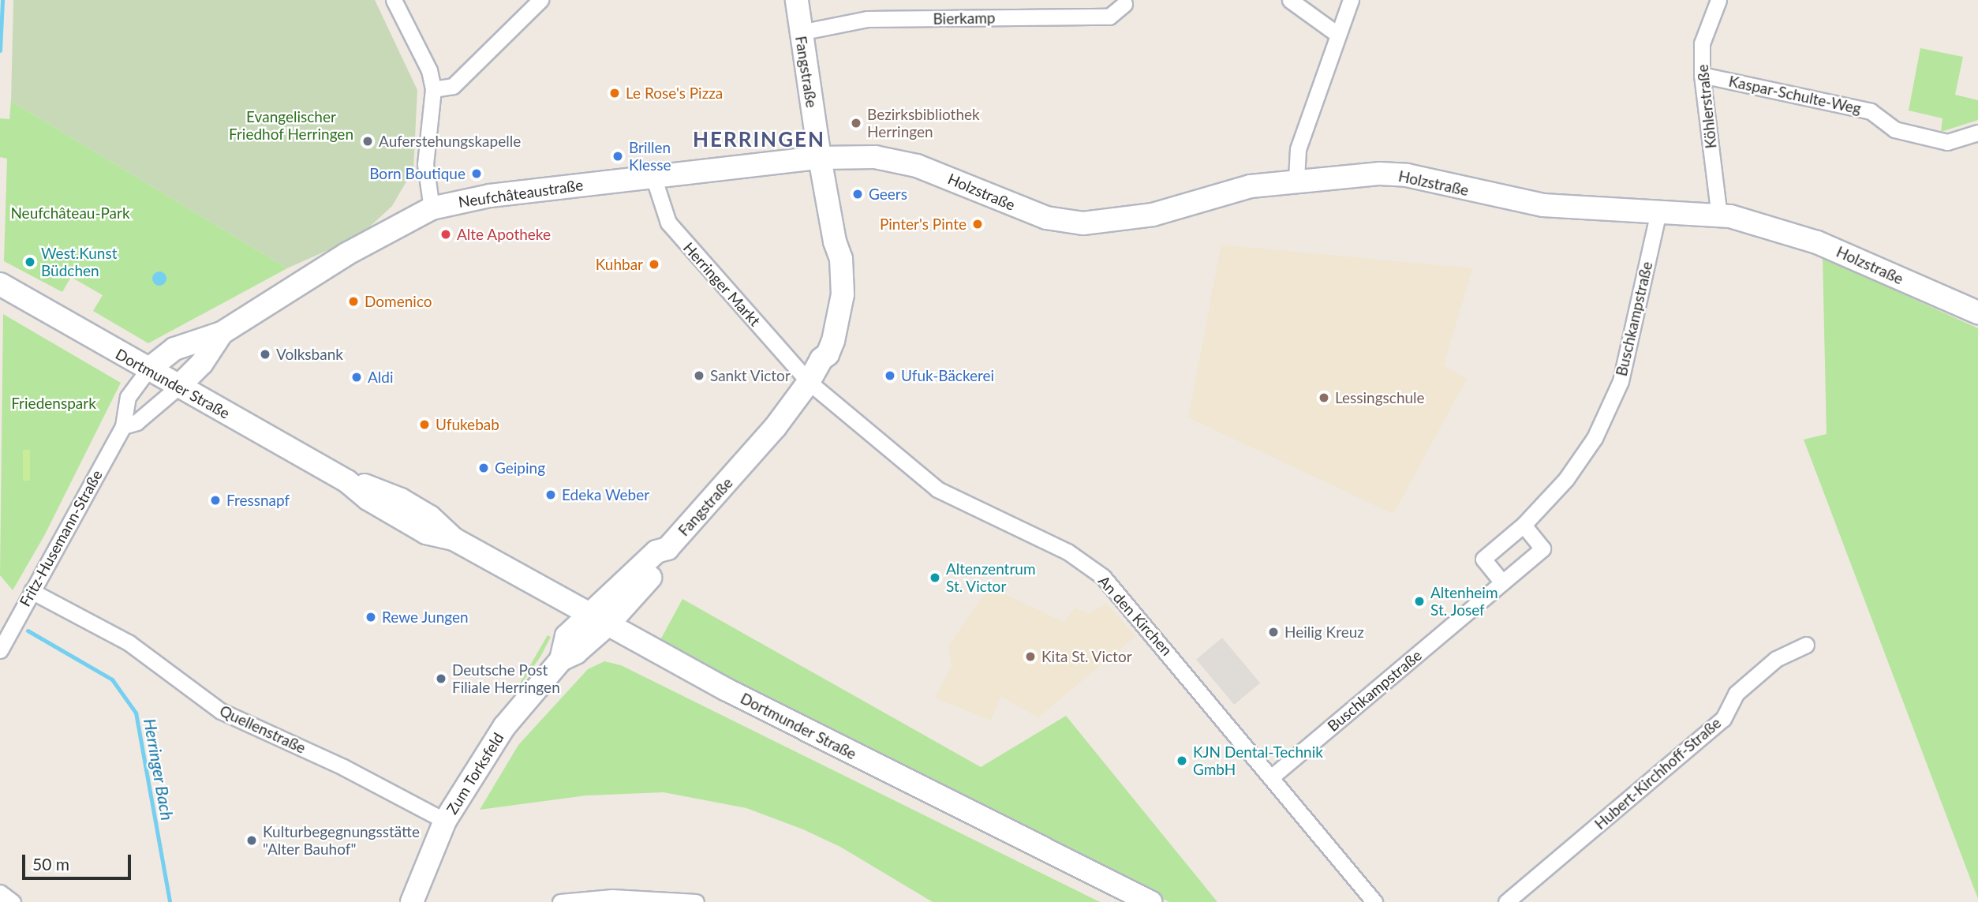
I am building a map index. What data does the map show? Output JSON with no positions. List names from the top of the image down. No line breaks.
{"streets":{"main road":["Fangstraße","Holzstraße","Neufchâteaustraße","Dortmunder Straße","Zum Torksfeld"],"street":["Bierkamp","Kaspar-Schulte-Weg","Köhlerstraße","Herringer Markt","Buschkampstraße","Fritz-Husemann-Straße","An den Kirchen","Quellenstraße","Hubert-Kirchhoff-Straße"]},"crossings":[["Bierkamp","Fangstraße"],["Fangstraße","Holzstraße"],["Fangstraße","Neufchâteaustraße"],["Fangstraße","Herringer Markt"],["Fangstraße","Dortmunder Straße"],["Fangstraße","An den Kirchen"],["Fangstraße","Zum Torksfeld"],["Kaspar-Schulte-Weg","Köhlerstraße"],["Köhlerstraße","Holzstraße"],["Holzstraße","Neufchâteaustraße"],["Holzstraße","Buschkampstraße"],["Neufchâteaustraße","Herringer Markt"],["Neufchâteaustraße","Dortmunder Straße"],["Neufchâteaustraße","Fritz-Husemann-Straße"],["Herringer Markt","An den Kirchen"],["Buschkampstraße","An den Kirchen"],["Dortmunder Straße","Fritz-Husemann-Straße"],["Dortmunder Straße","Zum Torksfeld"],["Fritz-Husemann-Straße","Quellenstraße"],["Quellenstraße","Zum Torksfeld"]],"districts":["HERRINGEN"],"water":["Herringer Bach"],"parks":["Evangelischer Friedhof Herringen","Neufchâteau-Park","Friedenspark"],"places":["Le Rose's Pizza","Bezirksbibliothek Herringen","Auferstehungskapelle","Brillen Klesse","Born Boutique","Geers","Pinter's Pinte","Alte Apotheke","West.Kunst Büdchen","Kuhbar","Domenico","Volksbank","Sankt Victor","Ufuk-Bäckerei","Aldi","Lessingschule","Ufukebab","Geiping","Edeka Weber","Fressnapf","Altenzentrum St. Victor","Altenheim St. Josef","Rewe Jungen","Heilig Kreuz","Kita St. Victor","Deutsche Post Filiale Herringen","KJN Dental-Technik GmbH","Kulturbegegnungsstätte \"Alter Bauhof\""],"scale_bar":"50 m"}
